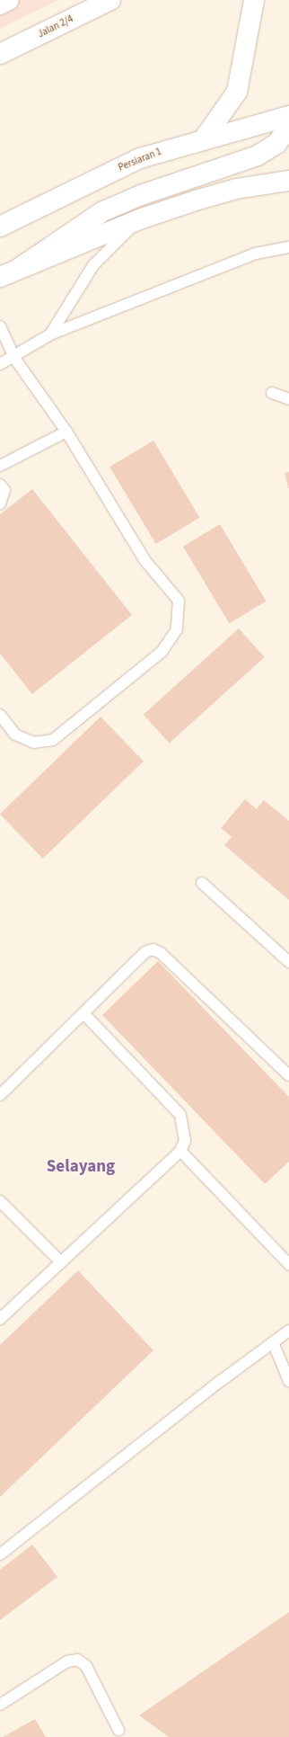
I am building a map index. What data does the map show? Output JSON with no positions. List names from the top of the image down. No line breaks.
{"streets":{"main road":["Jalan 2/4","Persiaran 1"]},"districts":["Selayang"]}
